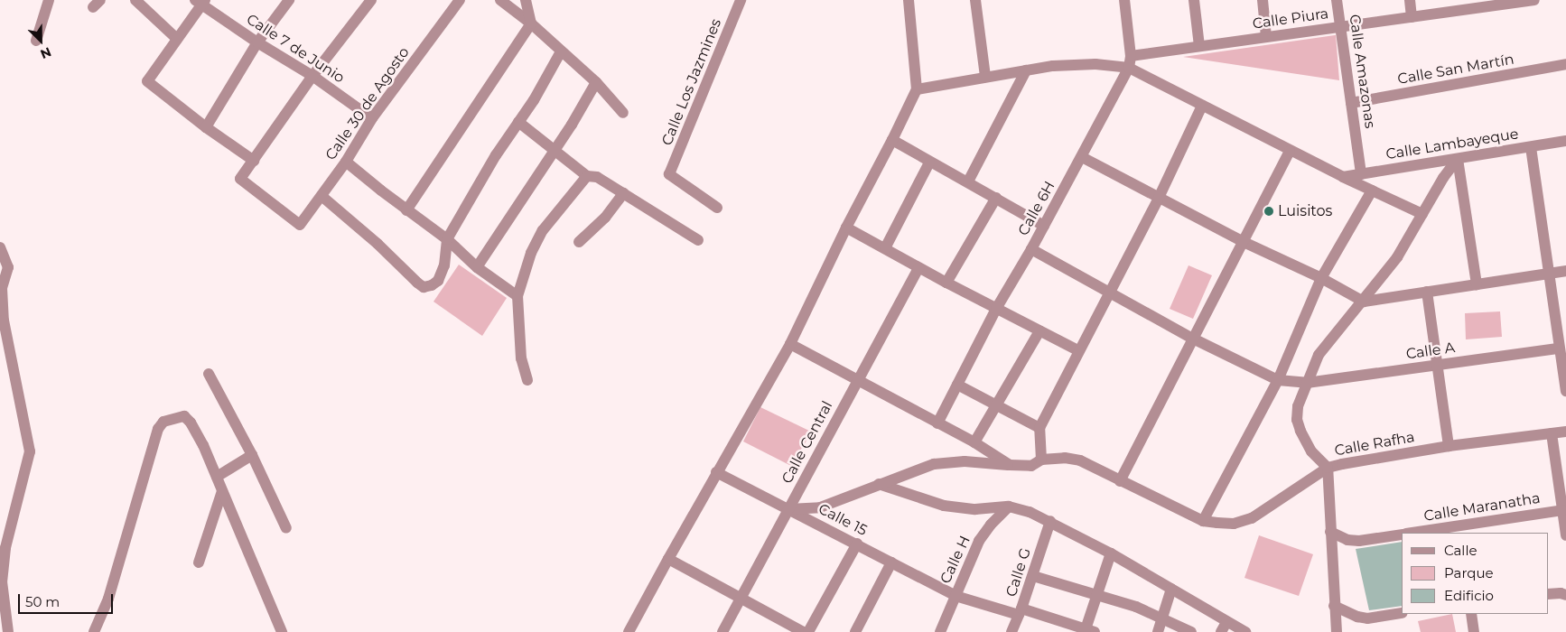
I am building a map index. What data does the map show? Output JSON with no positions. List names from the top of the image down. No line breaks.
{"streets":{"street":["Calle Piura","Calle 7 de Junio","Calle San Martín","Calle Amazonas","Calle Los Jazmines","Calle 30 de Agosto","Calle Lambayeque","Calle 6H","Calle A","Calle Central","Calle Rafha","Calle Maranatha","Calle 15","Calle H","Calle G"]},"crossings":[["Calle Piura","Calle Amazonas"],["Calle Piura","Calle 6H"],["Calle 7 de Junio","Calle 30 de Agosto"],["Calle San Martín","Calle Amazonas"],["Calle Amazonas","Calle Lambayeque"],["Calle Central","Calle Rafha"],["Calle Central","Calle 15"],["Calle Rafha","Calle 15"],["Calle 15","Calle H"],["Calle 15","Calle G"]],"places":["Luisitos"],"legend":["Calle","Parque","Edificio"],"scale_bar":"50 m","north":"bottom right"}
